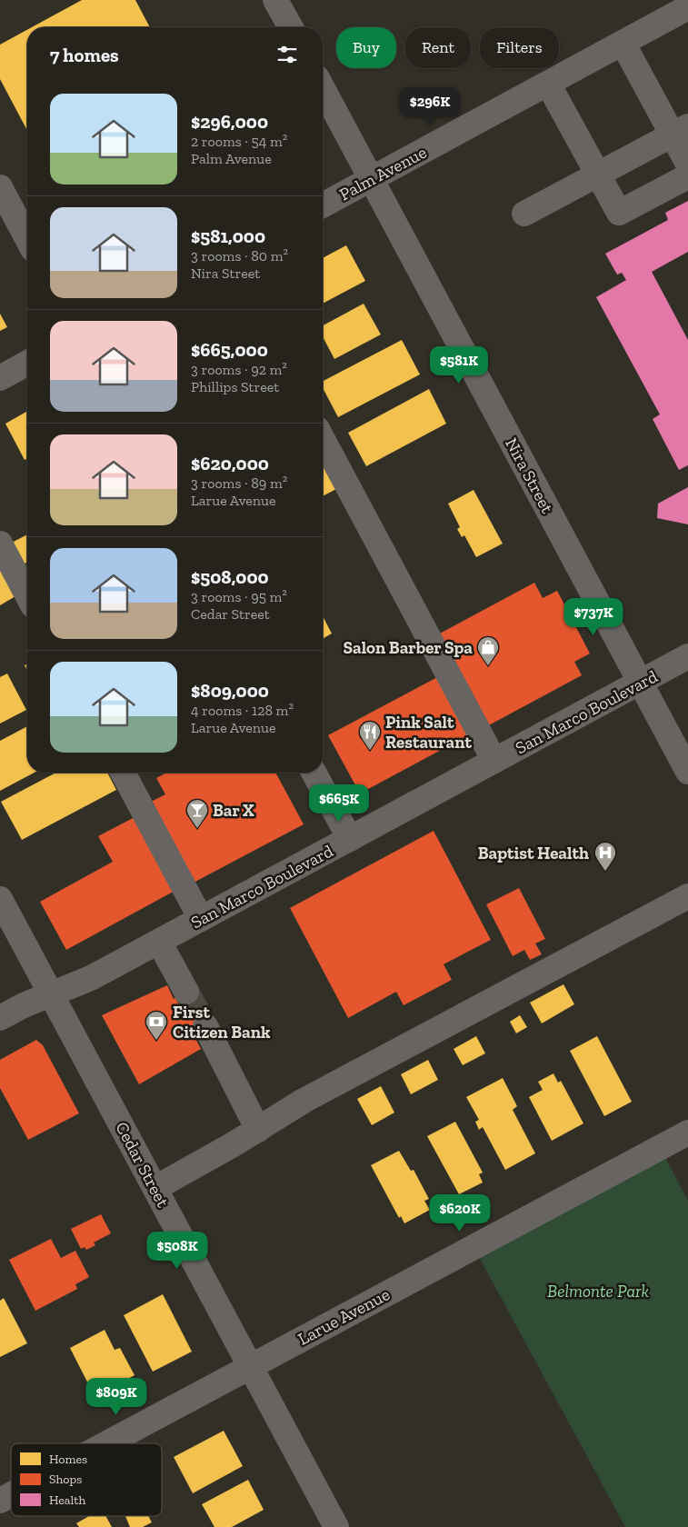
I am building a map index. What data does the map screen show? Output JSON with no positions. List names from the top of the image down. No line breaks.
{"streets":{"main road":["San Marco Boulevard"],"street":["Palm Avenue","Nira Street","Cedar Street","Larue Avenue"]},"crossings":[["Palm Avenue","Nira Street"],["Nira Street","San Marco Boulevard"],["San Marco Boulevard","Cedar Street"],["Cedar Street","Larue Avenue"]],"parks":["Belmonte Park"],"places":{"shop":["Salon Barber Spa"],"restaurant":["Pink Salt Restaurant"],"bar":["Bar X"],"hospital":["Baptist Health"],"bank":["First Citizen Bank"]},"legend":["Homes","Shops","Health"],"page":{"chip":["Buy","Rent","Filters"],"heading":"7 homes","list":[{"name":"$296,000","note":"2 rooms · 54 m² · Palm Avenue"},{"name":"$581,000","note":"3 rooms · 80 m² · Nira Street"},{"name":"$665,000","note":"3 rooms · 92 m² · Phillips Street"},{"name":"$620,000","note":"3 rooms · 89 m² · Larue Avenue"},{"name":"$508,000","note":"3 rooms · 95 m² · Cedar Street"},{"name":"$809,000","note":"4 rooms · 128 m² · Larue Avenue"}],"price":["$296K","$581K","$737K","$665K","$620K","$508K","$809K"]}}
